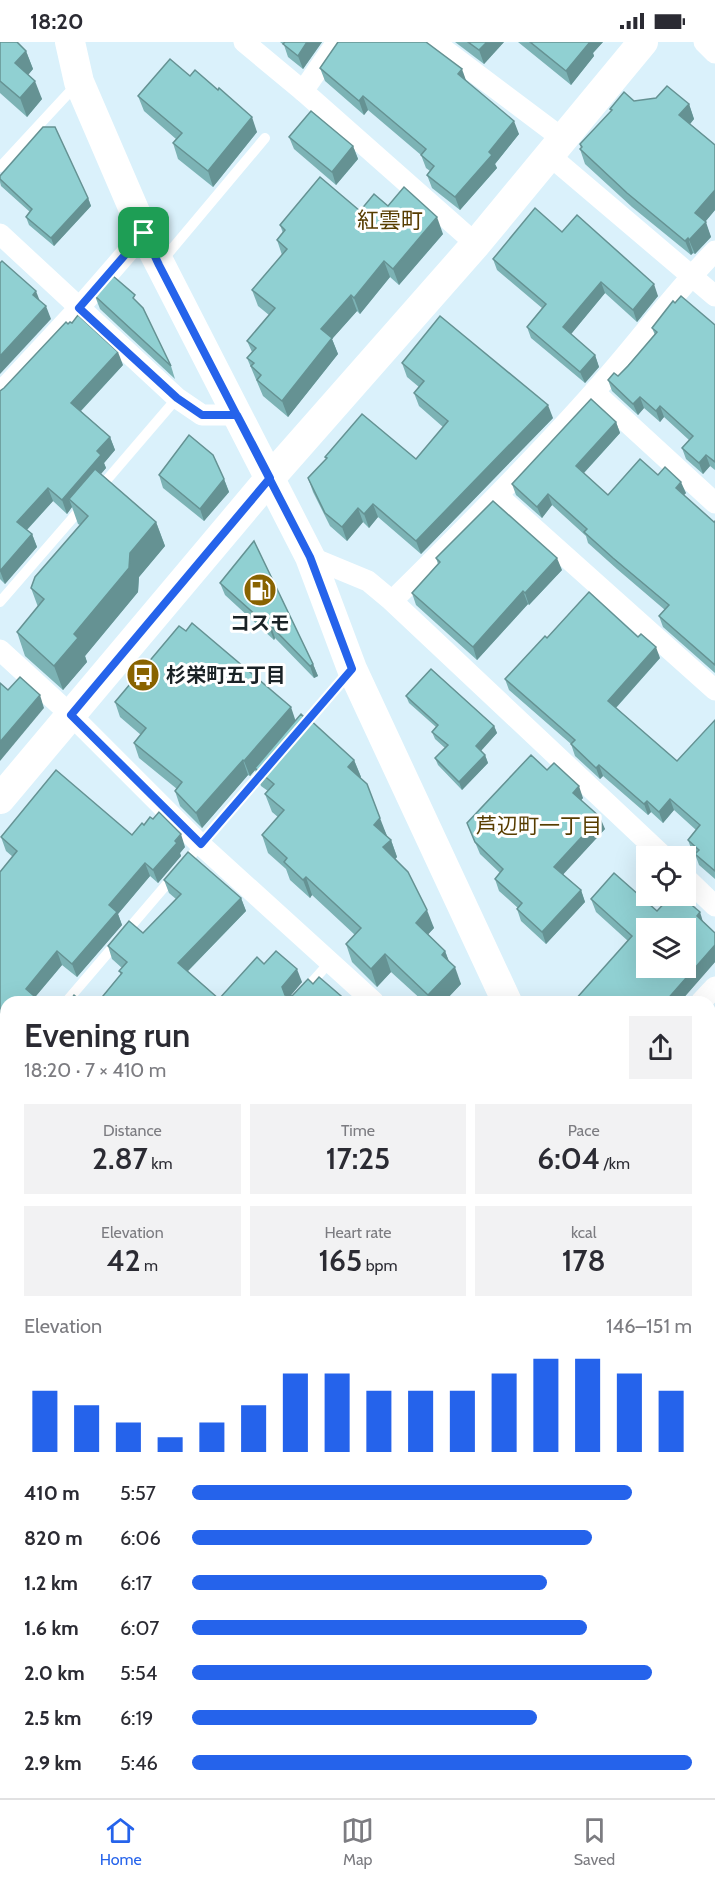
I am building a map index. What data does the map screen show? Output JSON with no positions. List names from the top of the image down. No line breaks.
{"districts":["紅雲町","芦辺町一丁目"],"places":{"fuel station":["コスモ"],"bus stop":["杉栄町五丁目"]},"page":{"status":"18:20","heading":["Evening run","18:20 · 7 × 410 m"],"stats":[["Distance","2.87 km"],["Time","17:25"],["Pace","6:04 /km"],["Elevation","42 m"],["Heart rate","165 bpm"],["kcal","178"]],"chart":["Elevation","146–151 m"],"list":[{"name":"410 m","note":"5:57"},{"name":"820 m","note":"6:06"},{"name":"1.2 km","note":"6:17"},{"name":"1.6 km","note":"6:07"},{"name":"2.0 km","note":"5:54"},{"name":"2.5 km","note":"6:19"},{"name":"2.9 km","note":"5:46"}],"tabs":["Home","Map","Saved"]}}
